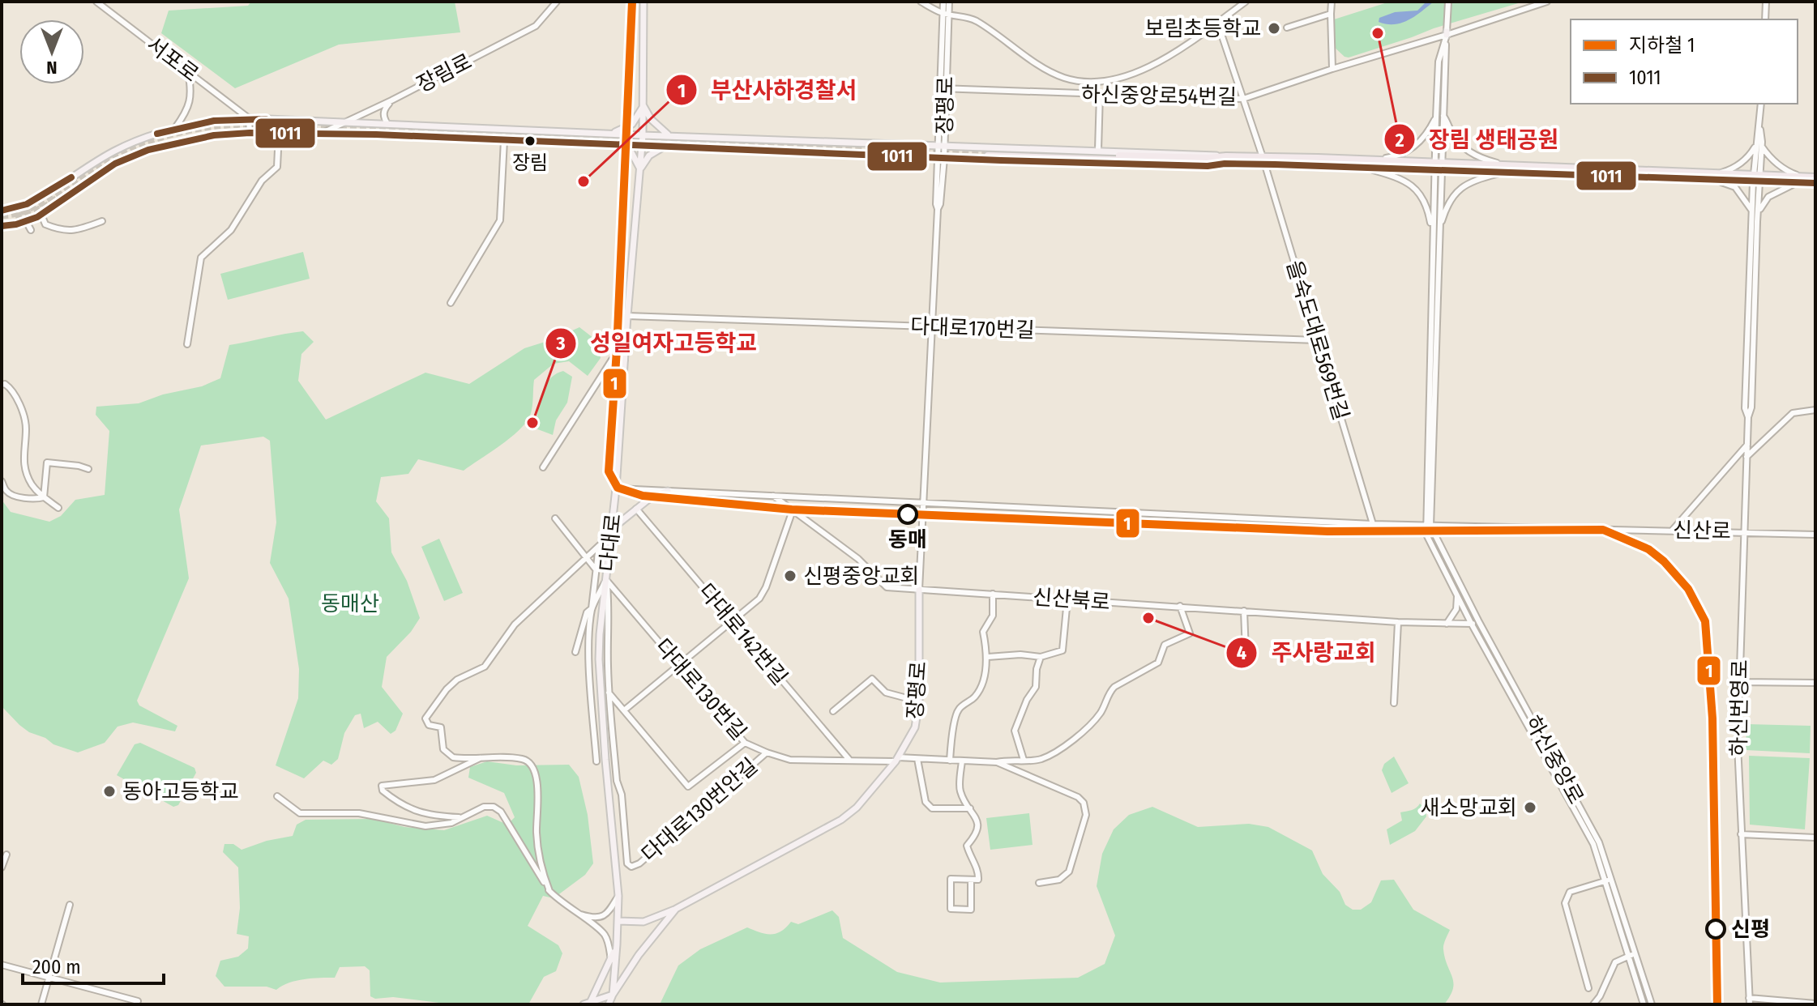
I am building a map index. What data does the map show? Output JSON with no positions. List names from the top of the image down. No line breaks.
{"streets":{"main road":["장평로","다대로"],"street":["서포로","장림로","하신중앙로54번길","다대로170번길","을숙도대로569번길","신산로","신산북로","다대로142번길","다대로130번길","하신번영로","하신중앙로","다대로130번안길"]},"crossings":[["하신중앙로54번길","장평로"],["하신중앙로54번길","을숙도대로569번길"],["장평로","다대로170번길"],["장평로","신산로"],["장평로","다대로"],["장평로","신산북로"],["장평로","다대로130번길"],["다대로170번길","을숙도대로569번길"],["다대로170번길","다대로"],["을숙도대로569번길","신산로"],["신산로","다대로"],["신산로","신산북로"],["신산로","하신번영로"],["신산로","하신중앙로"],["다대로","다대로130번길"],["신산북로","하신중앙로"],["다대로142번길","다대로130번길"],["다대로130번길","다대로130번안길"]],"parks":["동매산"],"places":["보림초등학교","장림 생태공원","장림","부산사하경찰서","성일여자고등학교","동매","신평중앙교회","주사랑교회","동아고등학교","새소망교회","신평"],"lines":["metro line 1","transit line 1011"],"legend":["지하철 1","1011"],"scale_bar":"200 m","north":"bottom"}
